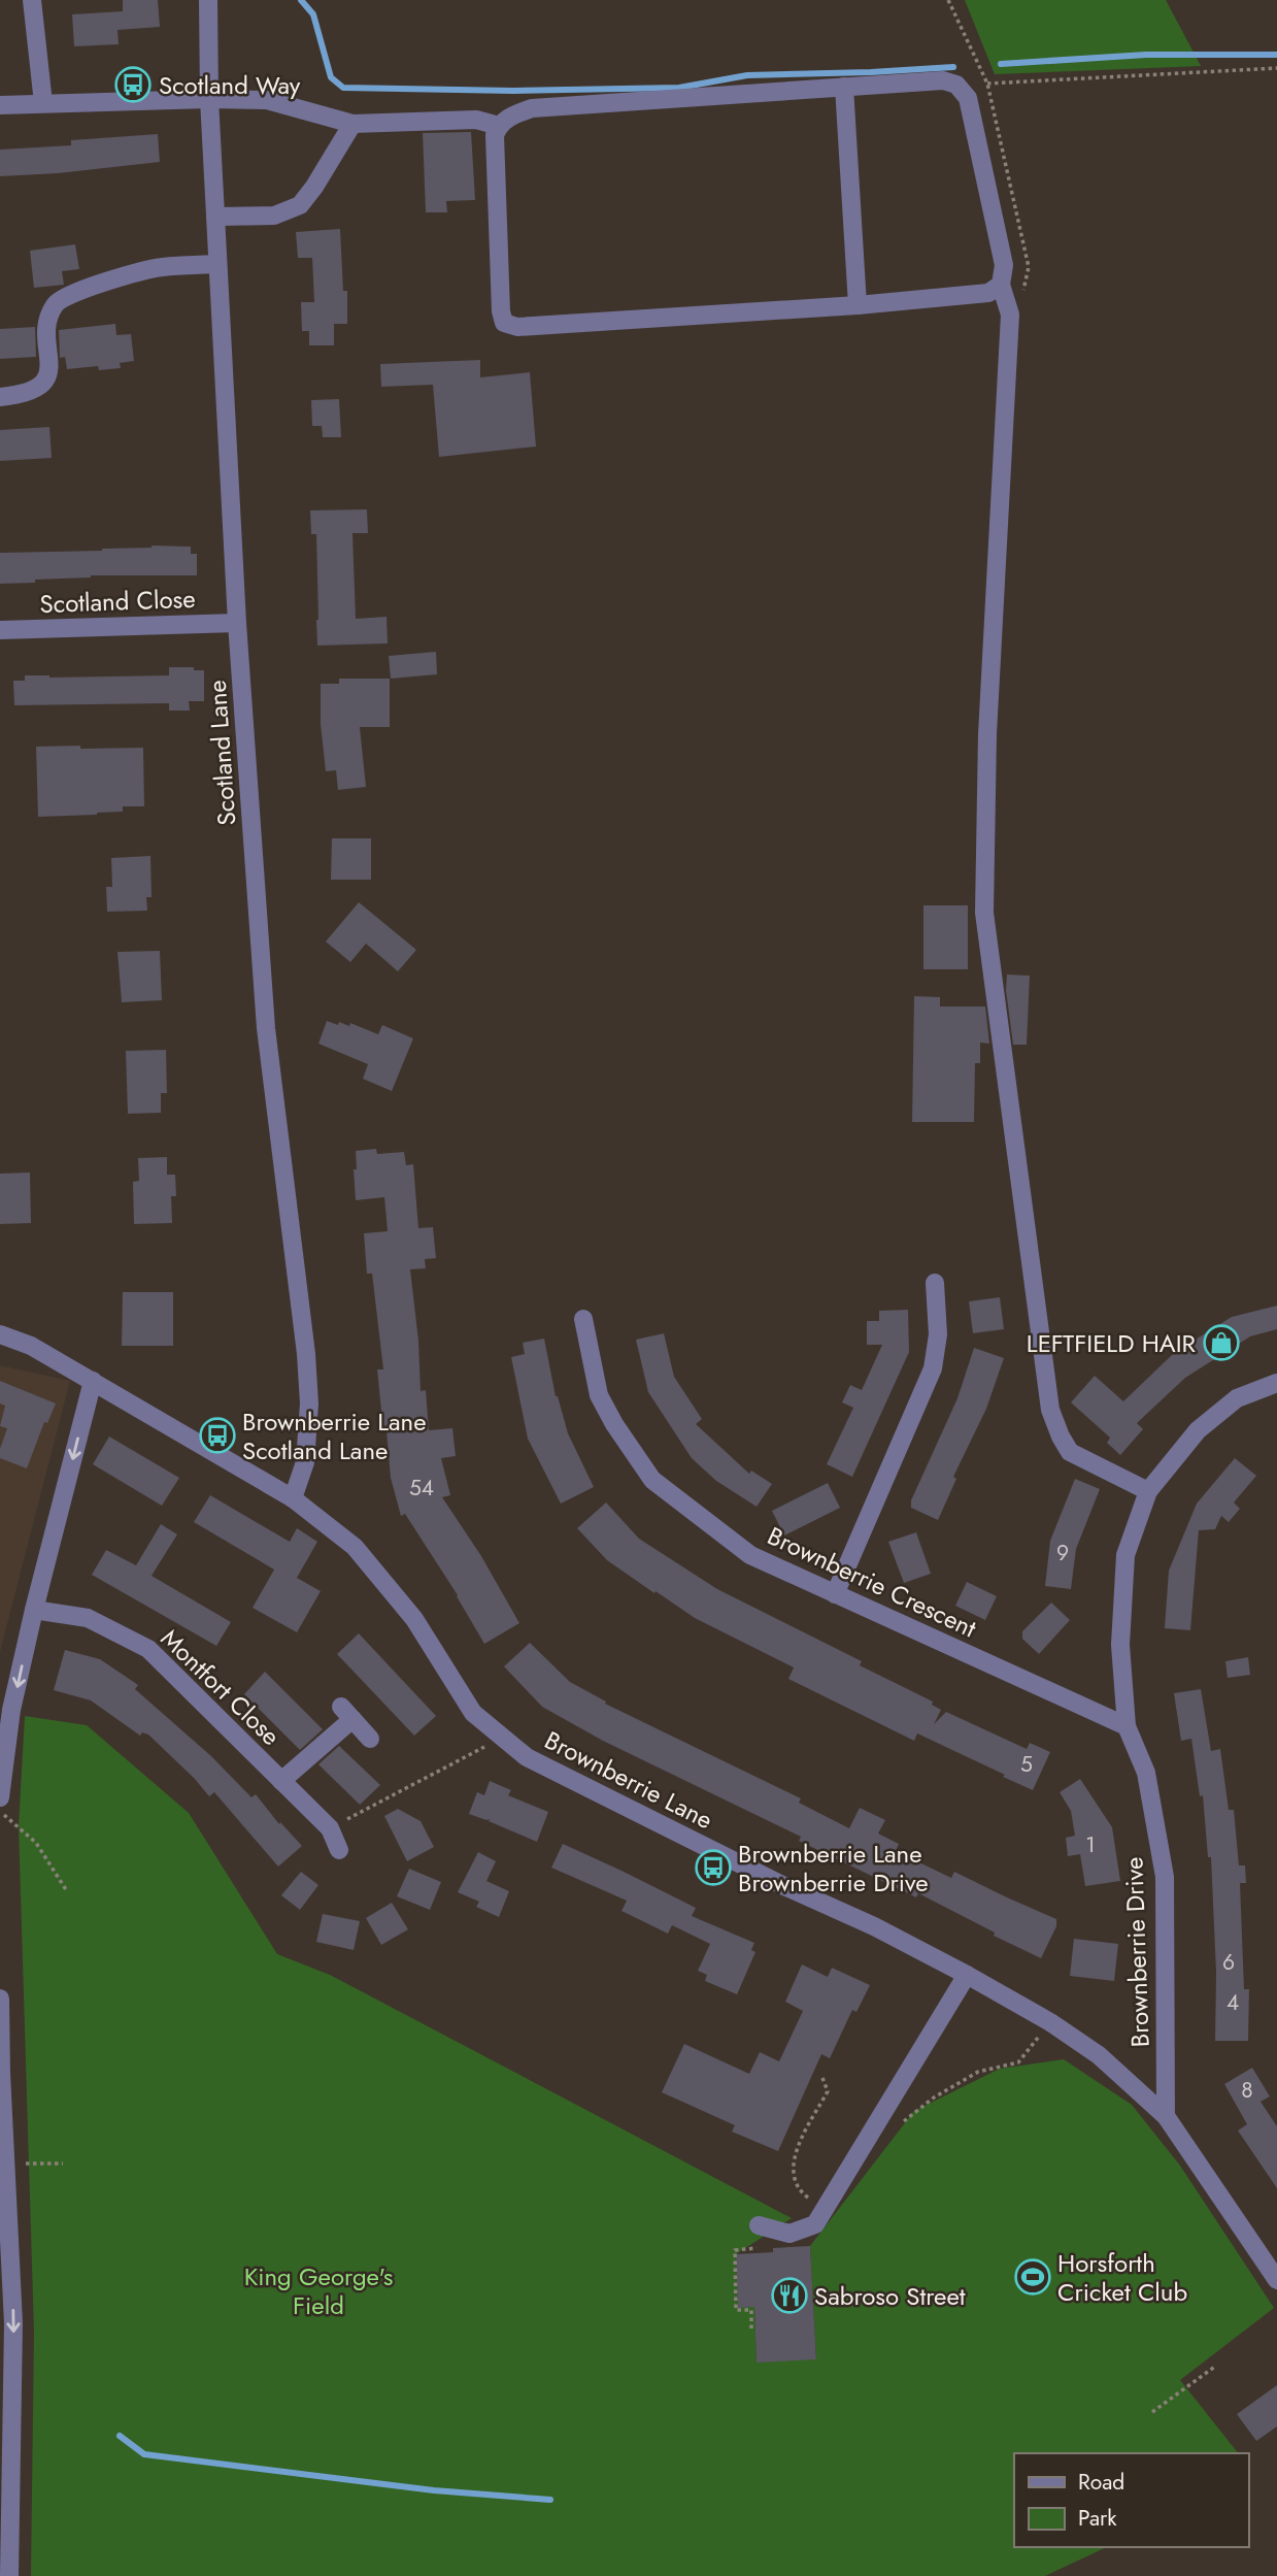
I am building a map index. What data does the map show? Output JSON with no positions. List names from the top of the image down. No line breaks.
{"streets":{"street":["Scotland Close","Scotland Lane","Brownberrie Crescent","Montfort Close","Brownberrie Lane","Brownberrie Drive"]},"crossings":[["Scotland Close","Scotland Lane"],["Scotland Lane","Brownberrie Lane"],["Brownberrie Crescent","Brownberrie Drive"],["Brownberrie Lane","Brownberrie Drive"]],"parks":["King George's Field"],"places":{"bus stop":["Scotland Way","Brownberrie Lane Scotland Lane","Brownberrie Lane Brownberrie Drive"],"shop":["LEFTFIELD HAIR"],"sports":["Horsforth Cricket Club"],"restaurant":["Sabroso Street"]},"house_numbers":["54","9","5","1","6","4","8"],"legend":["Road","Park"]}
